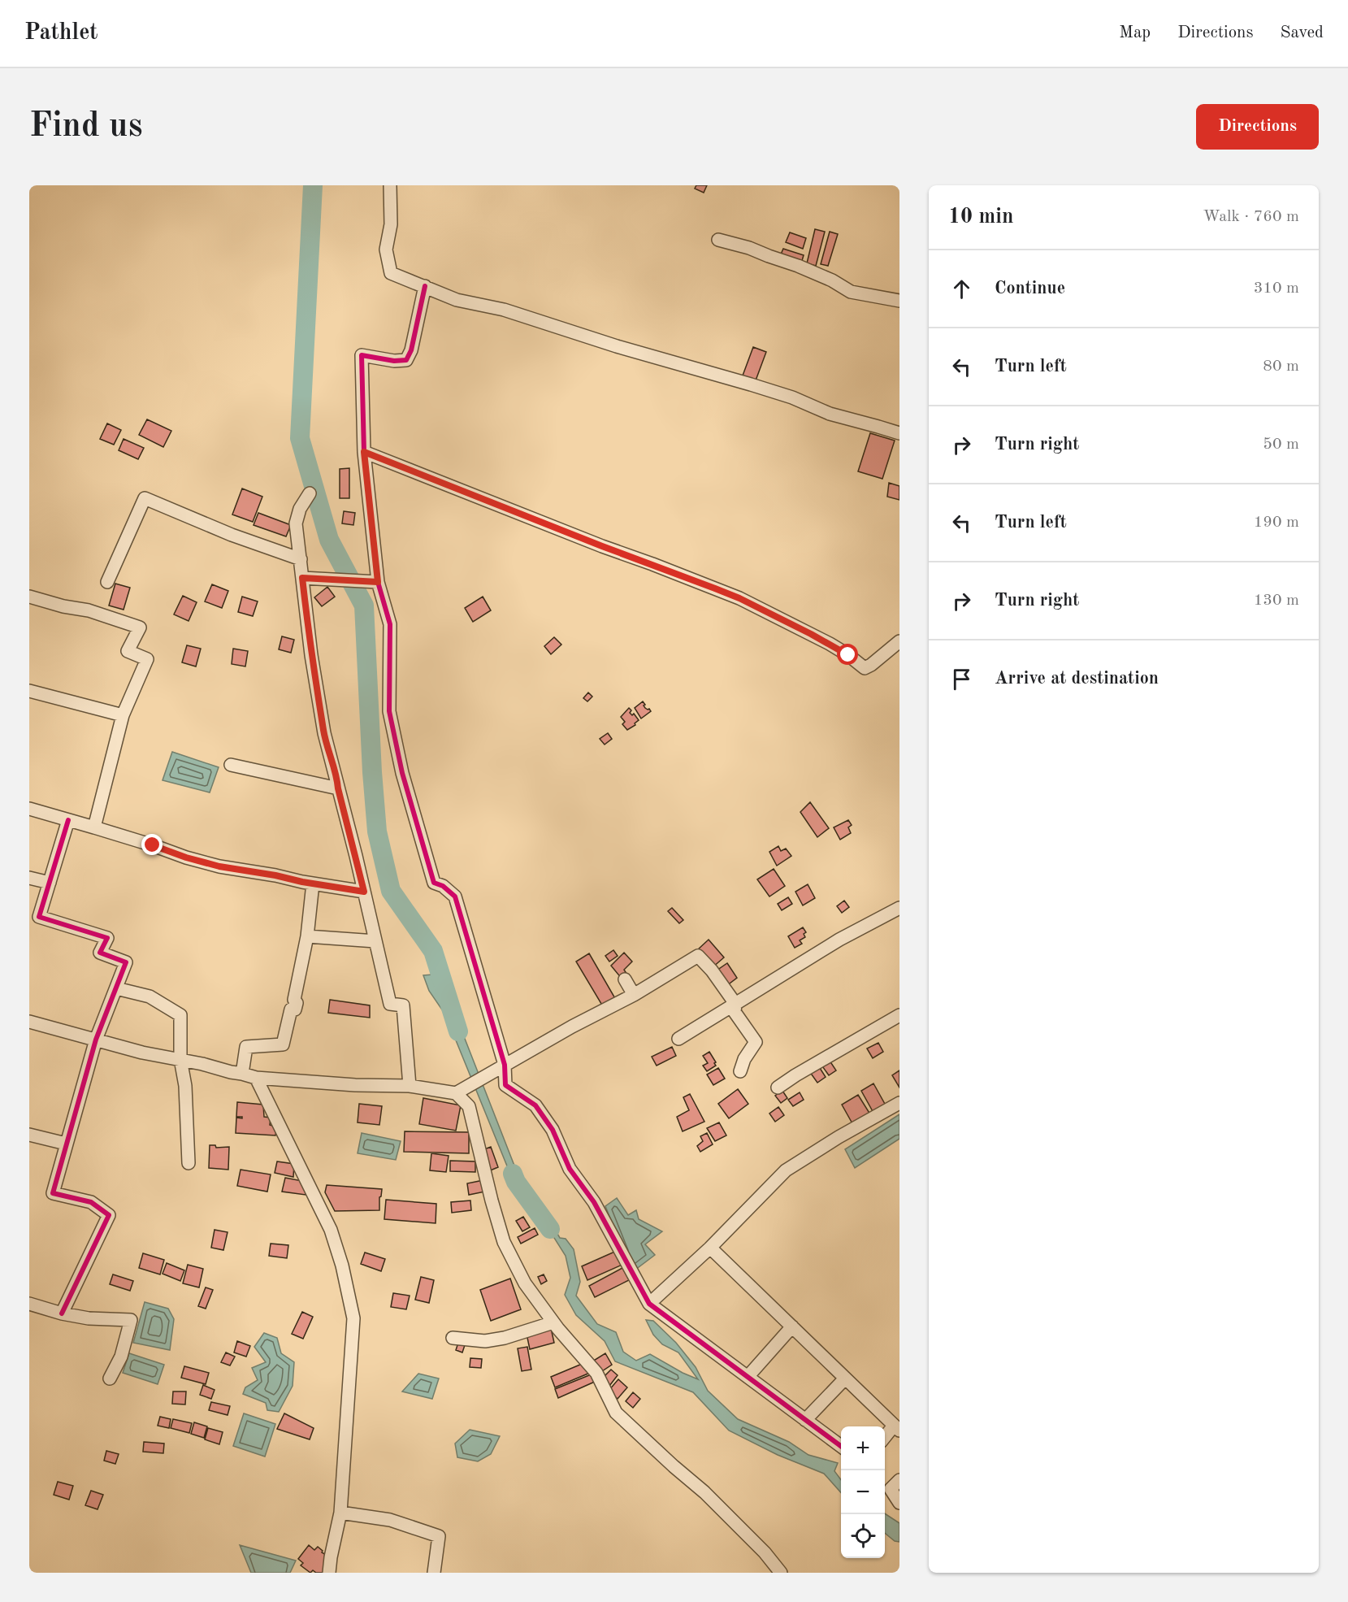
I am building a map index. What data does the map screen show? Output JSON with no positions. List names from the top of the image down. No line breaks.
{"page":{"header":"Pathlet","nav":["Map","Directions","Saved"],"buttons":"Directions","title":"Find us","heading":["10 min","Walk · 760 m"],"list":[["Continue","310 m"],["Turn left","80 m"],["Turn right","50 m"],["Turn left","190 m"],["Turn right","130 m"],"Arrive at destination"],"map_buttons":["+","−"]}}
